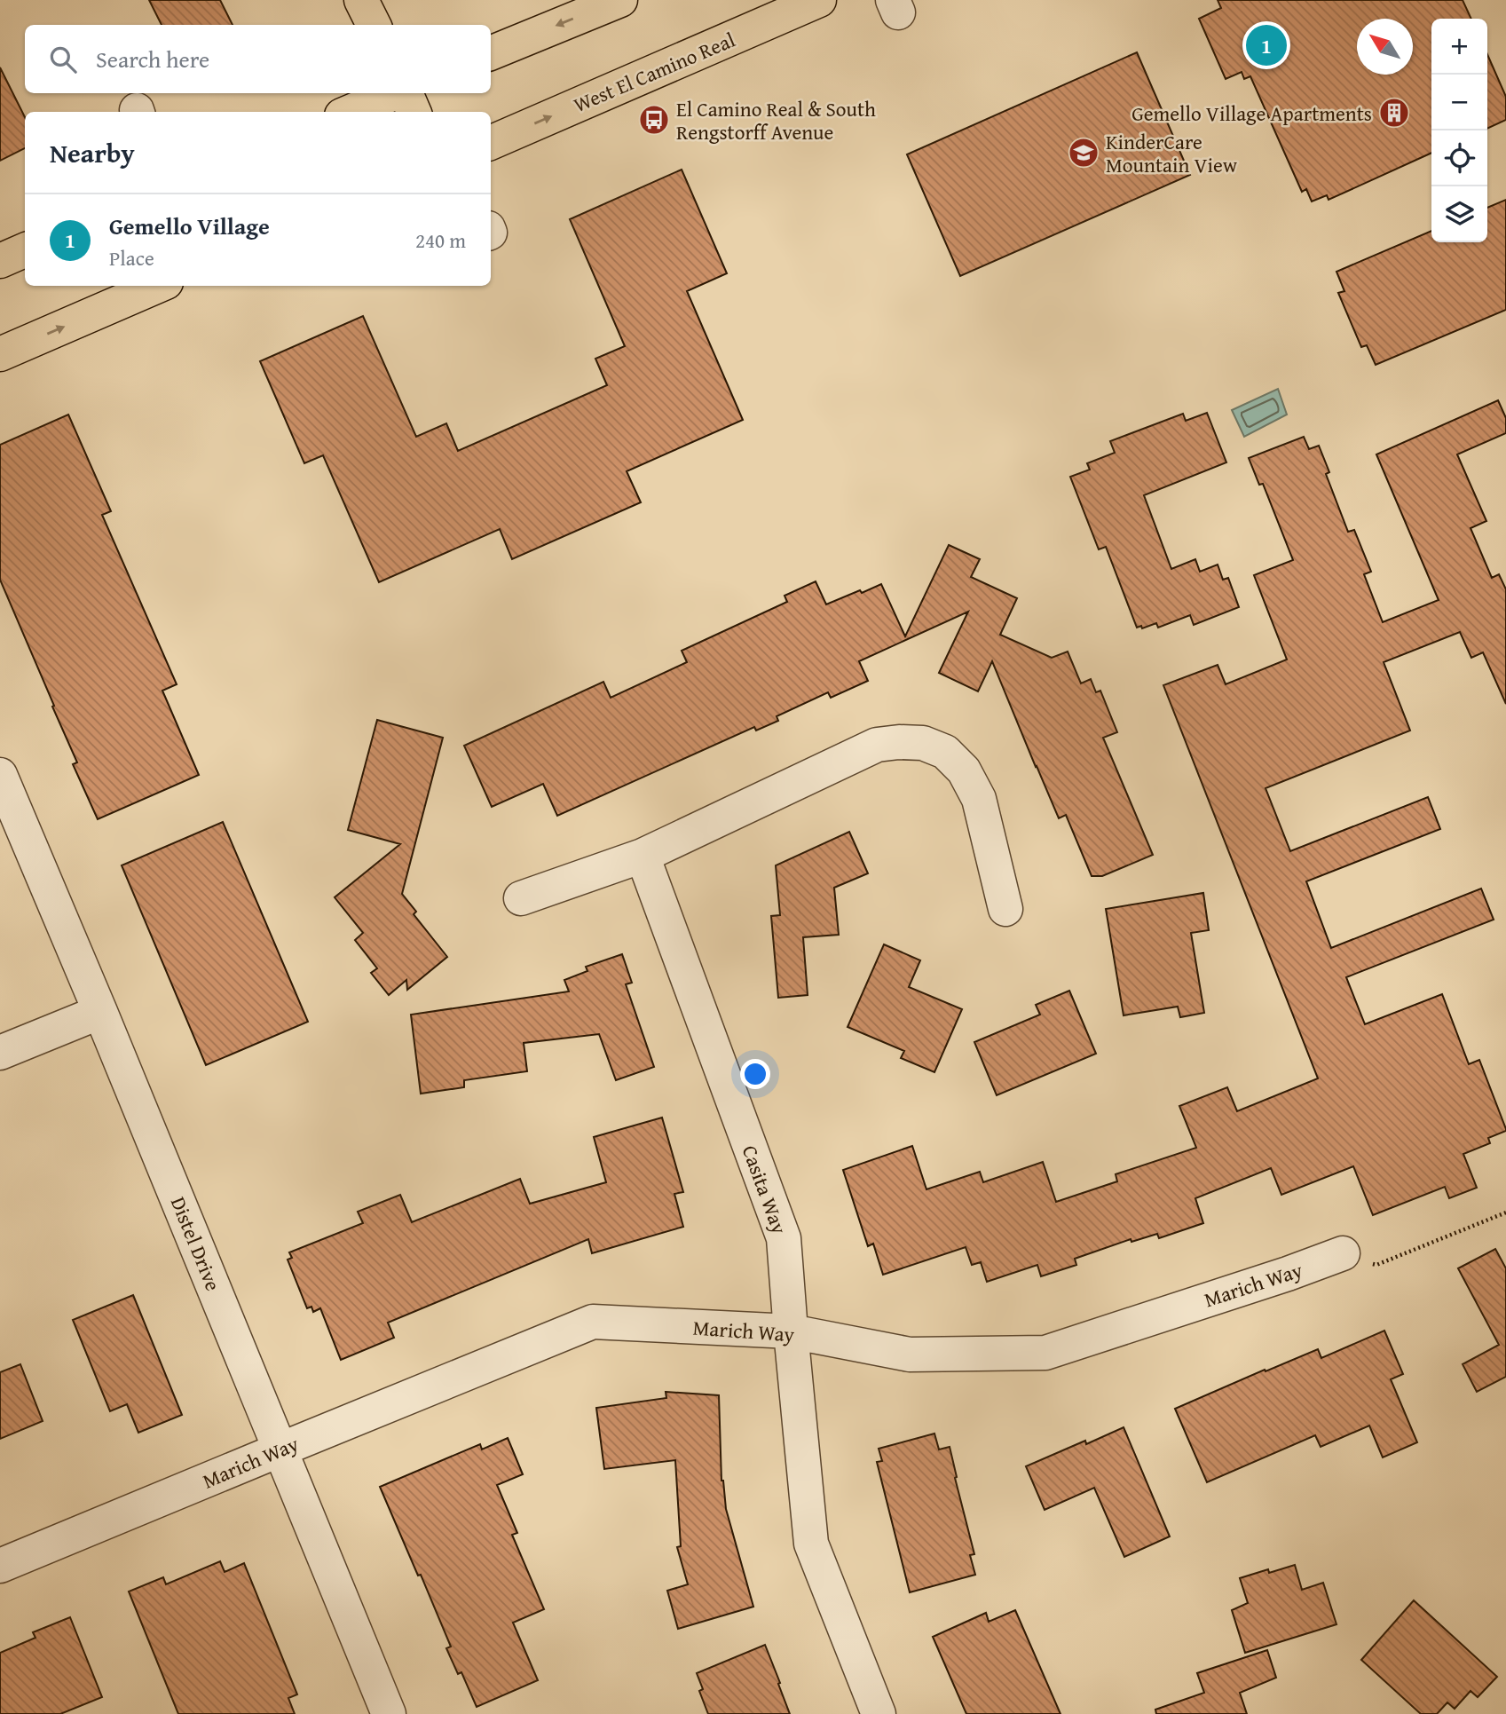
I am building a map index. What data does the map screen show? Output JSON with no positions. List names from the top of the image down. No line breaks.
{"streets":{"main road":["West El Camino Real"],"street":["Casita Way","Distel Drive","Marich Way"]},"crossings":[["Casita Way","Marich Way"],["Distel Drive","Marich Way"]],"places":{"building":["Gemello Village Apartments"],"bus stop":["El Camino Real & South Rengstorff Avenue"],"school or university":["KinderCare Mountain View"]},"north":"top left","page":{"map_buttons":["+","−"],"pins":"1","search":"Search here","heading":"Nearby","list":[{"mark":"1","name":"Gemello Village","note":"Place","value":"240 m"}]}}
